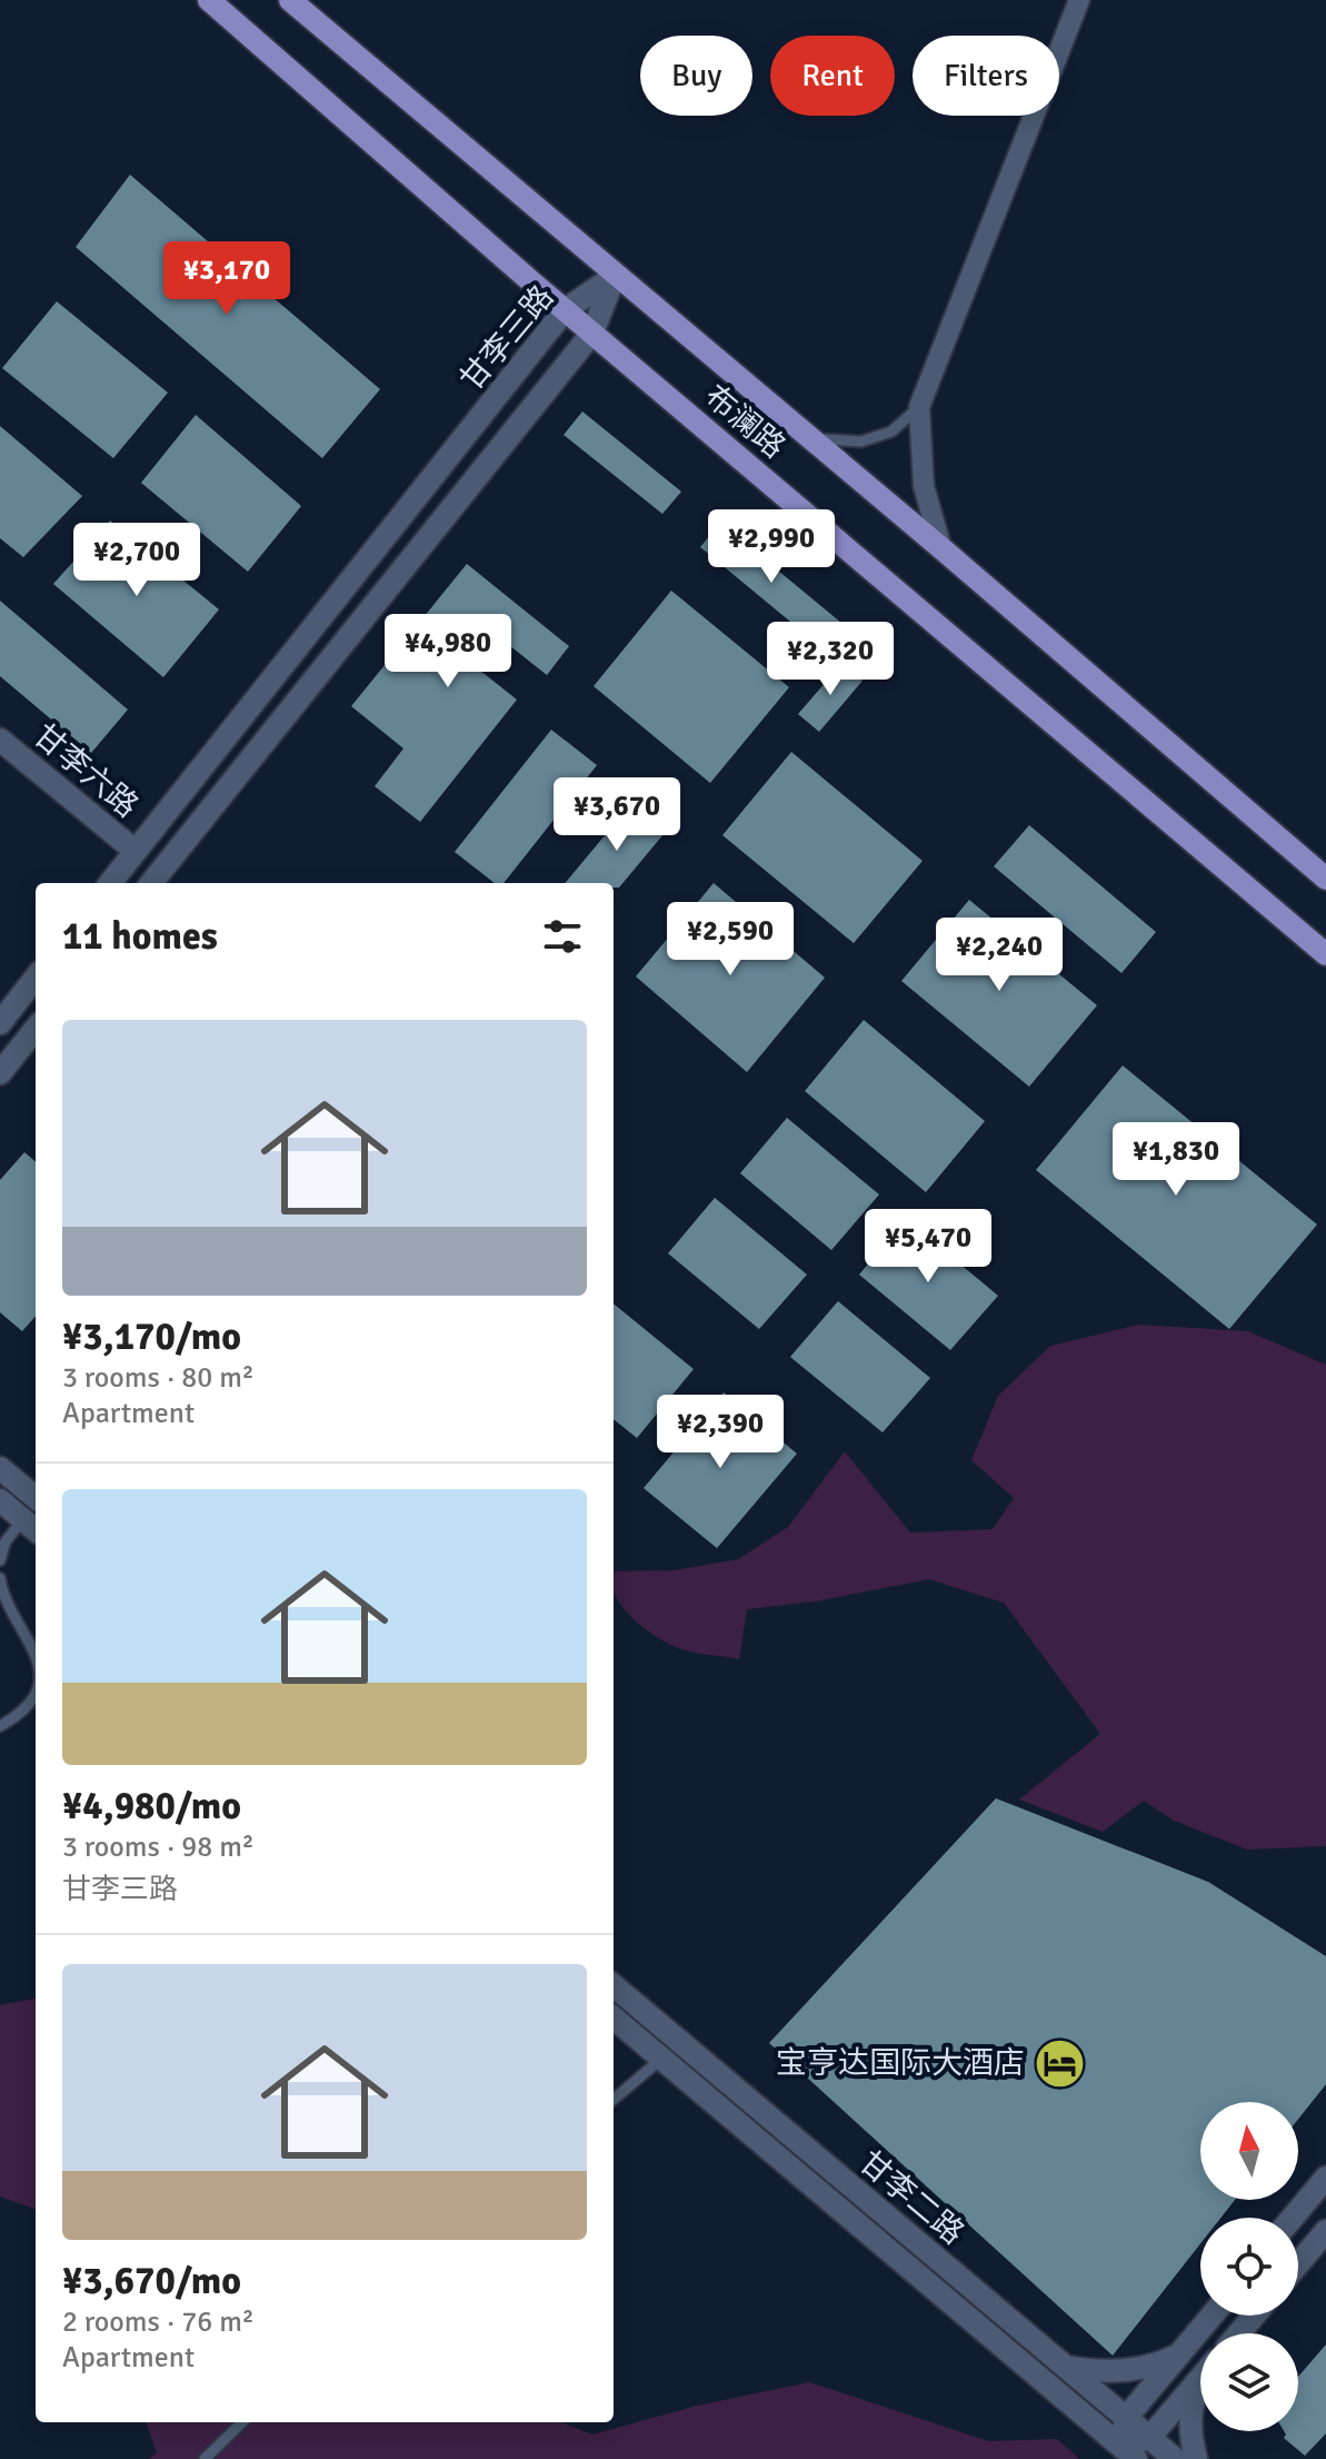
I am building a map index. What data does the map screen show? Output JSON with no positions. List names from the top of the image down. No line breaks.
{"streets":{"main road":["布澜路"],"street":["甘李三路","甘李六路","甘李二路"]},"crossings":[["甘李三路","布澜路"]],"places":{"hotel":["宝亨达国际大酒店"]},"north":"top","page":{"chip":["Buy","Rent","Filters"],"price":["¥3,170","¥2,990","¥2,700","¥4,980","¥2,320","¥3,670","¥2,590","¥2,240","¥1,830","¥5,470","¥2,390"],"heading":"11 homes","list":[{"name":"¥3,170/mo","note":"3 rooms · 80 m² · Apartment"},{"name":"¥4,980/mo","note":"3 rooms · 98 m² · 甘李三路"},{"name":"¥3,670/mo","note":"2 rooms · 76 m² · Apartment"}]}}
